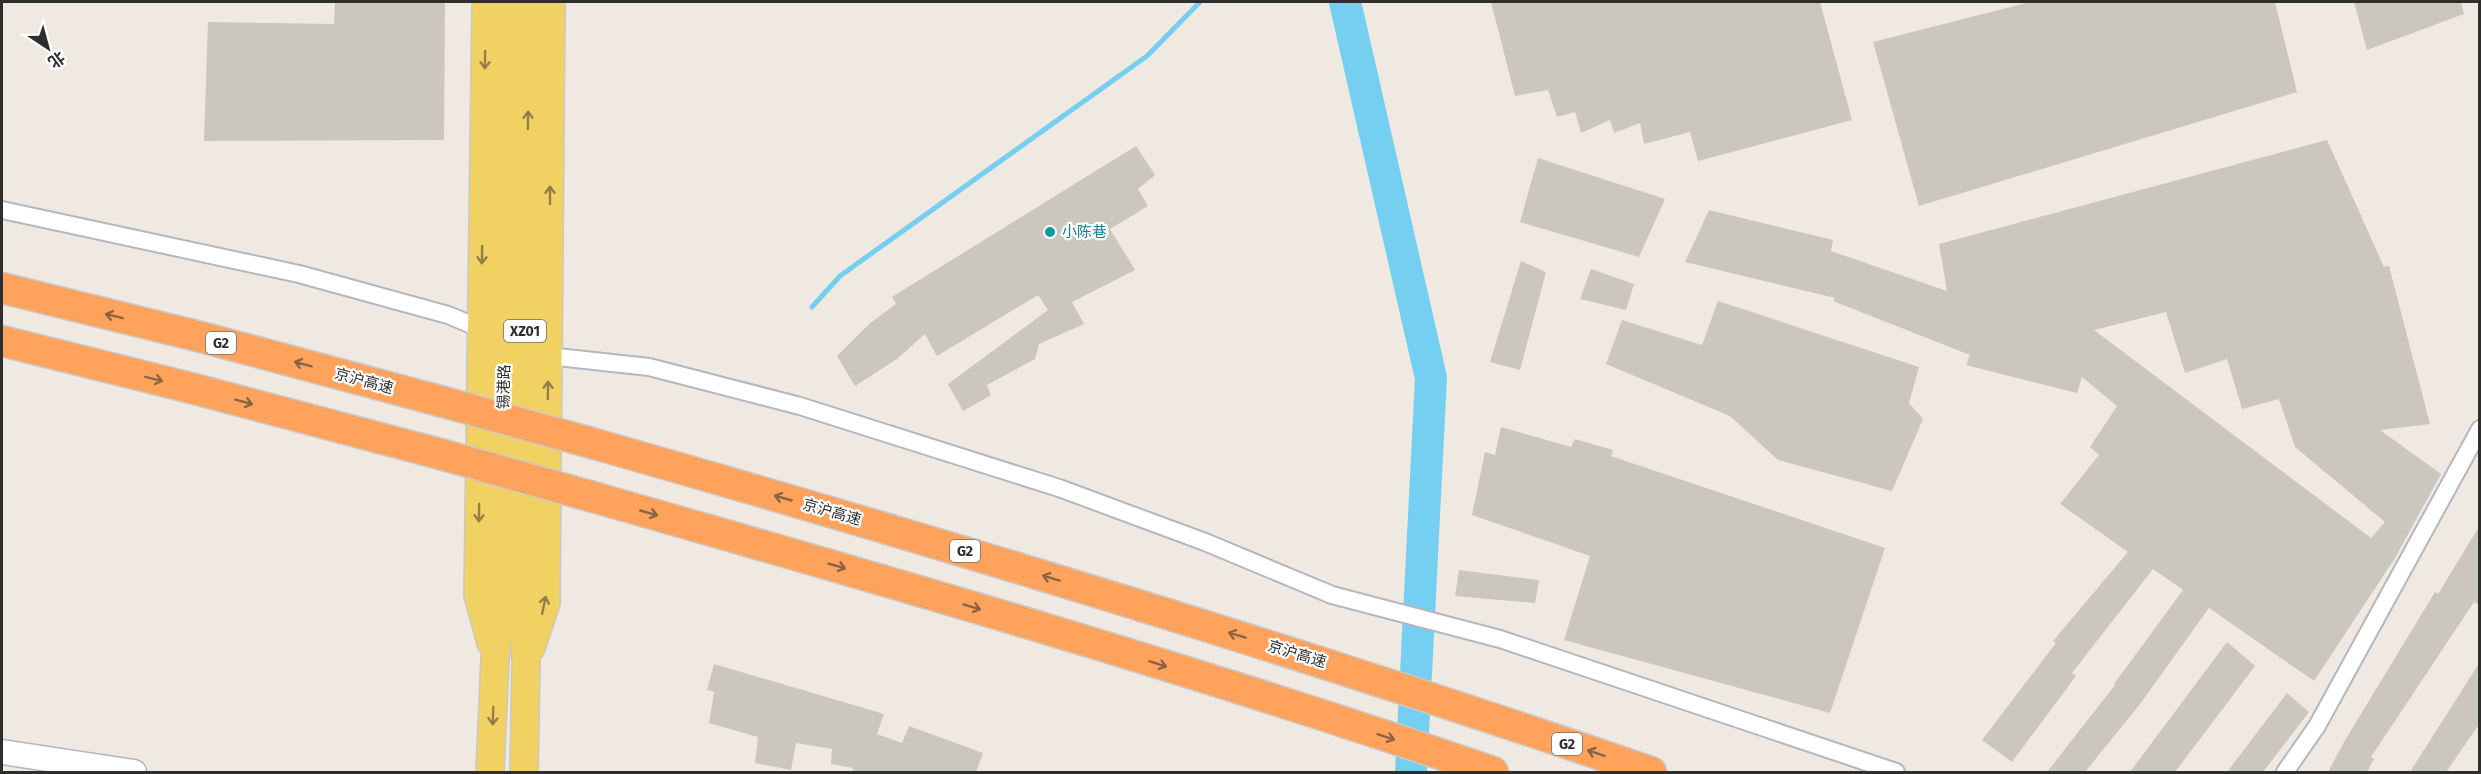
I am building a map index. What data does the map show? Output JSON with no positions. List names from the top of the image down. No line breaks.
{"streets":{"highway":["G2","京沪高速"],"main road":["XZ01","锡港路"]},"places":["小陈巷"],"north":"bottom right"}
